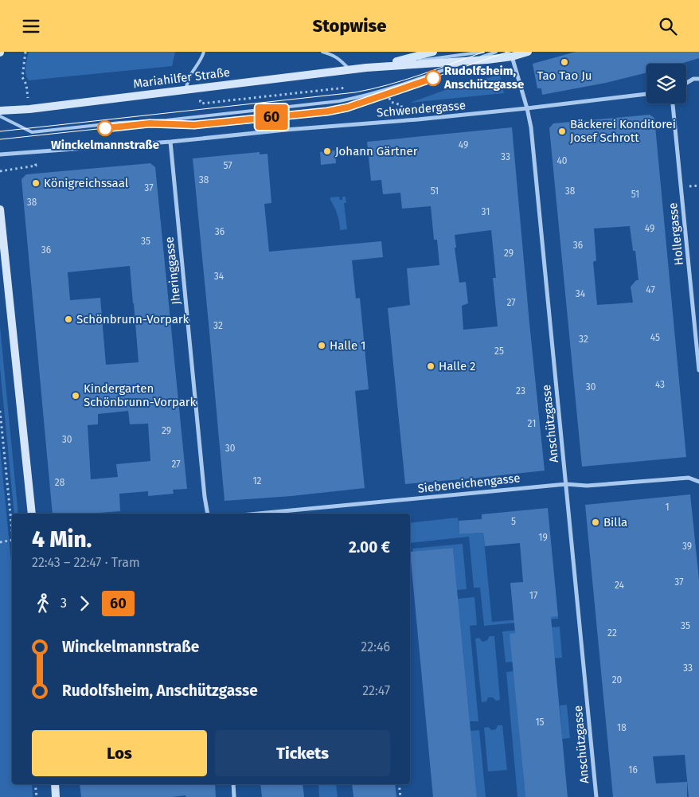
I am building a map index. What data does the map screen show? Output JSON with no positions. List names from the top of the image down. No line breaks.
{"streets":{"street":["Mariahilfer Straße","Schwendergasse","Hollergasse","Jheringgasse","Anschützgasse","Siebeneichengasse"]},"crossings":[["Mariahilfer Straße","Anschützgasse"],["Schwendergasse","Jheringgasse"],["Schwendergasse","Anschützgasse"],["Anschützgasse","Siebeneichengasse"]],"places":["Tao Tao Ju","Rudolfsheim, Anschützgasse","Winckelmannstraße","Bäckerei Konditorei Josef Schrott","Johann Gärtner","Königreichssaal","Schönbrunn-Vorpark","Halle 1","Halle 2","Kindergarten Schönbrunn-Vorpark","Billa"],"lines":["tram line 60"],"house_numbers":["49","33","40","57","38","37","51","38","51","38","31","49","36","35","36","36","29","34","47","34","27","32","45","32","25","43","30","23","21","29","30","30","27","12","28","1","5","19","39","37","24","17","35","22","33","20","15","18","16"],"page":{"header":"Stopwise","on_map":"60","heading":["4 Min.","22:43 – 22:47 · Tram","2.00 €"],"legs":["3","60"],"list":[{"name":"Winckelmannstraße","value":"22:46"},{"name":"Rudolfsheim, Anschützgasse","value":"22:47"}],"buttons":["Los","Tickets"]}}
